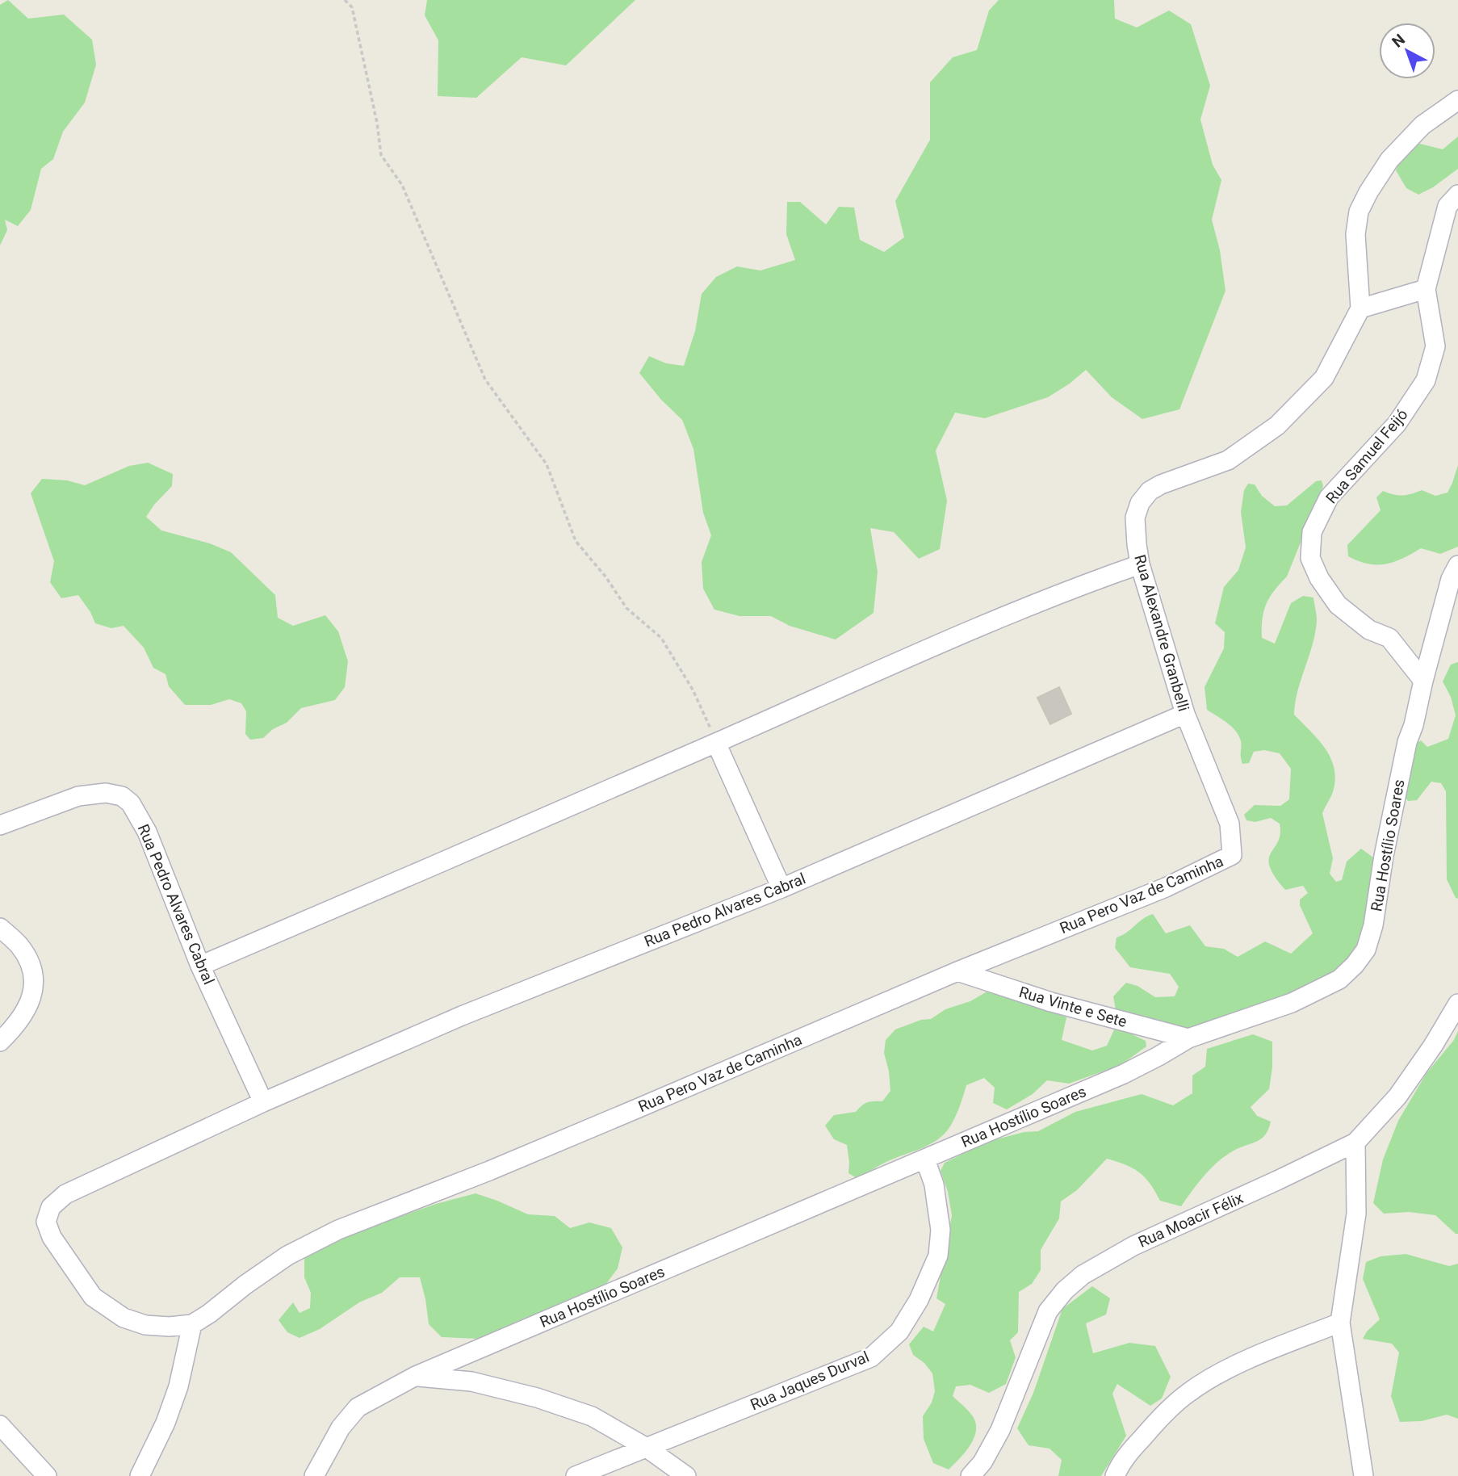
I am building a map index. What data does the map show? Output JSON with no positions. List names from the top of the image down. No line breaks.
{"streets":{"street":["Rua Samuel Feijó","Rua Alexandre Granbelli","Rua Hostílio Soares","Rua Pero Vaz de Caminha","Rua Pedro Alvares Cabral","Rua Vinte e Sete","Rua Moacir Félix","Rua Jaques Durval"]},"crossings":[["Rua Samuel Feijó","Rua Hostílio Soares"],["Rua Alexandre Granbelli","Rua Pero Vaz de Caminha"],["Rua Alexandre Granbelli","Rua Pedro Alvares Cabral"],["Rua Hostílio Soares","Rua Vinte e Sete"],["Rua Hostílio Soares","Rua Jaques Durval"],["Rua Pero Vaz de Caminha","Rua Pedro Alvares Cabral"],["Rua Pero Vaz de Caminha","Rua Vinte e Sete"]],"north":"top left"}
